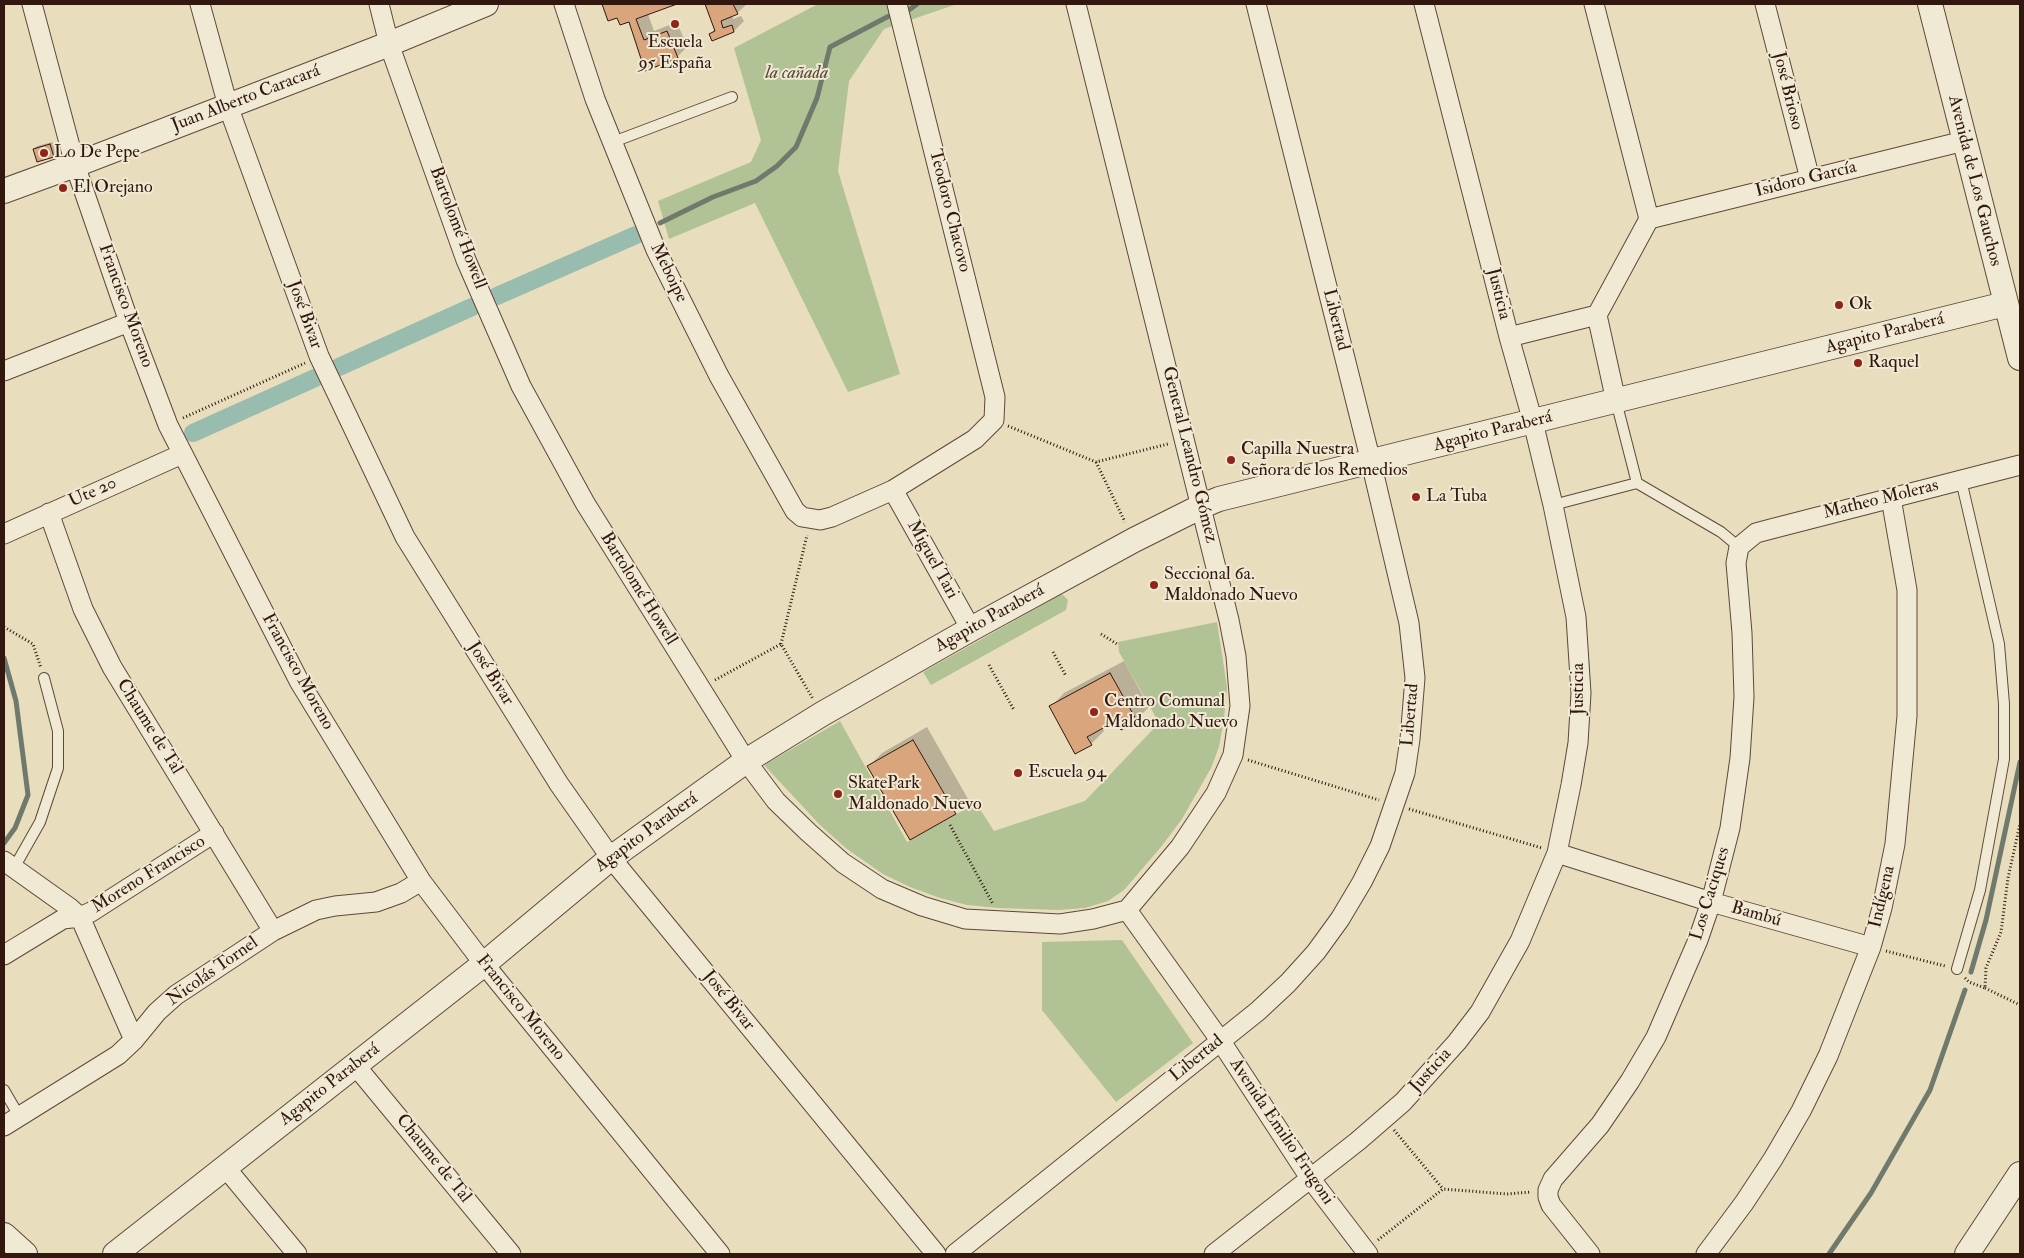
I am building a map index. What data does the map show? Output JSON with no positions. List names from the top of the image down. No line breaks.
{"streets":{"street":["José Brioso","Juan Alberto Caracará","Isidoro García","Avenida de Los Gauchos","Teodoro Chacovo","Bartolomé Howell","Meboipe","Justicia","Francisco Moreno","José Bivar","Libertad","Agapito Paraberá","General Leandro Gómez","Ute 20","Matheo Moleras","Miguel Tari","Chaume de Tal","Moreno Francisco","Los Caciques","Indígena","Bambú","Nicolás Tornel","Avenida Emilio Frugoni"]},"crossings":[["José Brioso","Isidoro García"],["Juan Alberto Caracará","Bartolomé Howell"],["Juan Alberto Caracará","Francisco Moreno"],["Juan Alberto Caracará","José Bivar"],["Isidoro García","Avenida de Los Gauchos"],["Avenida de Los Gauchos","Agapito Paraberá"],["Bartolomé Howell","Agapito Paraberá"],["Bartolomé Howell","General Leandro Gómez"],["Bartolomé Howell","Avenida Emilio Frugoni"],["Justicia","Agapito Paraberá"],["Justicia","Bambú"],["Justicia","Avenida Emilio Frugoni"],["Francisco Moreno","Agapito Paraberá"],["Francisco Moreno","Ute 20"],["Francisco Moreno","Nicolás Tornel"],["José Bivar","Agapito Paraberá"],["Libertad","Agapito Paraberá"],["Libertad","Avenida Emilio Frugoni"],["Agapito Paraberá","General Leandro Gómez"],["Agapito Paraberá","Miguel Tari"],["Agapito Paraberá","Chaume de Tal"],["General Leandro Gómez","Avenida Emilio Frugoni"],["Ute 20","Chaume de Tal"],["Matheo Moleras","Los Caciques"],["Matheo Moleras","Indígena"],["Chaume de Tal","Moreno Francisco"],["Chaume de Tal","Nicolás Tornel"],["Los Caciques","Bambú"],["Indígena","Bambú"]],"parks":["la cañada"],"places":["Escuela 95 España","Lo De Pepe","El Orejano","Ok","Raquel","Capilla Nuestra Señora de los Remedios","La Tuba","Seccional 6a. Maldonado Nuevo","Centro Comunal Maldonado Nuevo","Escuela 94","SkatePark Maldonado Nuevo"]}
